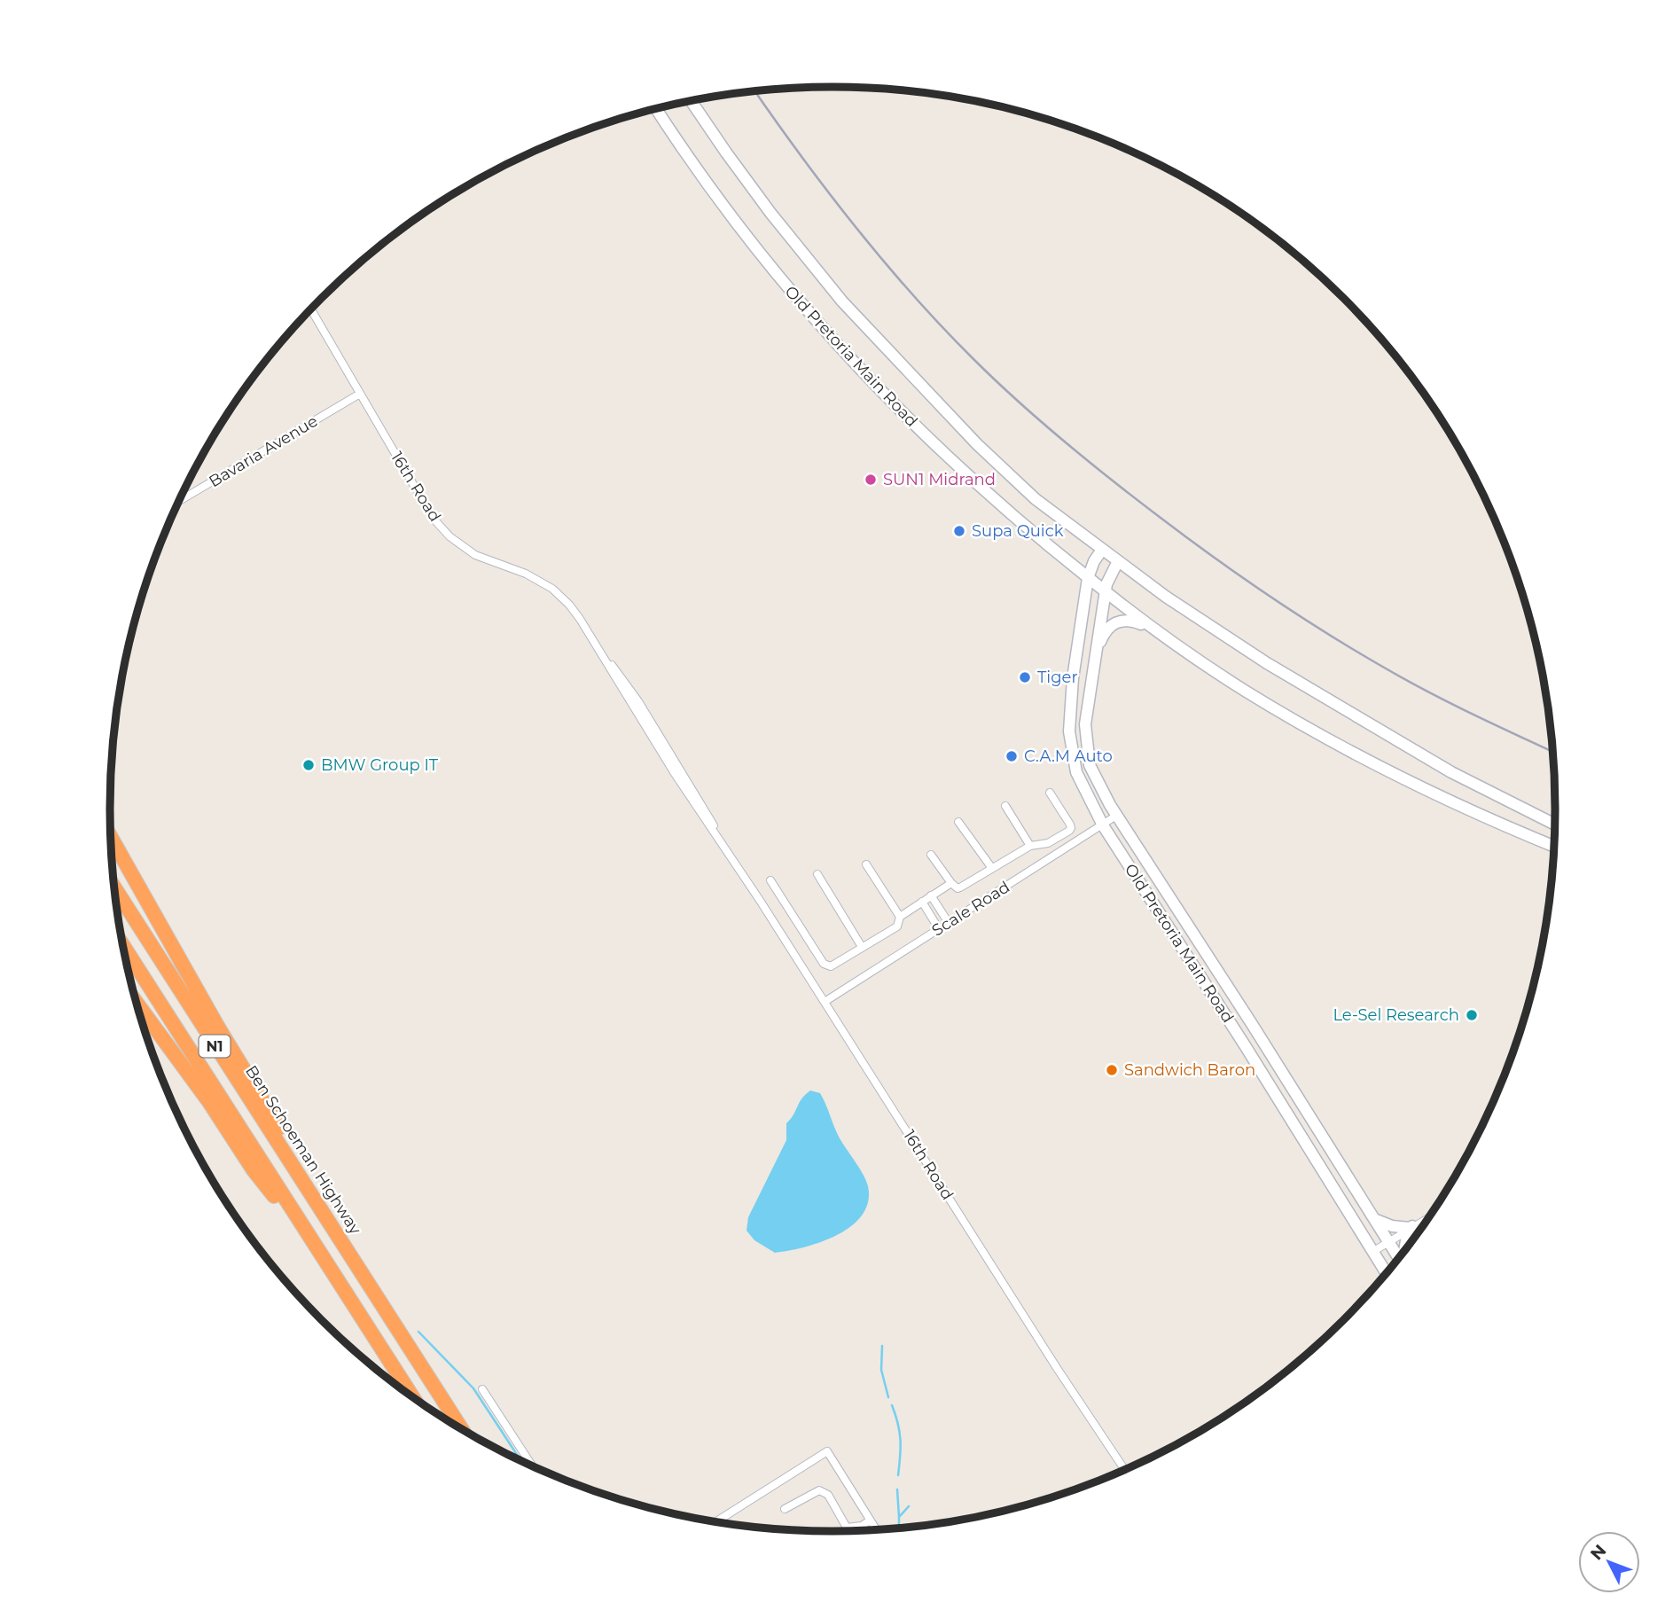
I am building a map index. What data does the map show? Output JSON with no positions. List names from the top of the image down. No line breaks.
{"streets":{"highway":["N1","Ben Schoeman Highway"],"main road":["Old Pretoria Main Road"],"street":["Bavaria Avenue","16th Road","Scale Road"]},"crossings":[["Old Pretoria Main Road","Scale Road"],["Bavaria Avenue","16th Road"],["16th Road","Scale Road"]],"places":["SUN1 Midrand","Supa Quick","Tiger","C.A.M Auto","BMW Group IT","Le-Sel Research","Sandwich Baron"],"north":"top left"}
